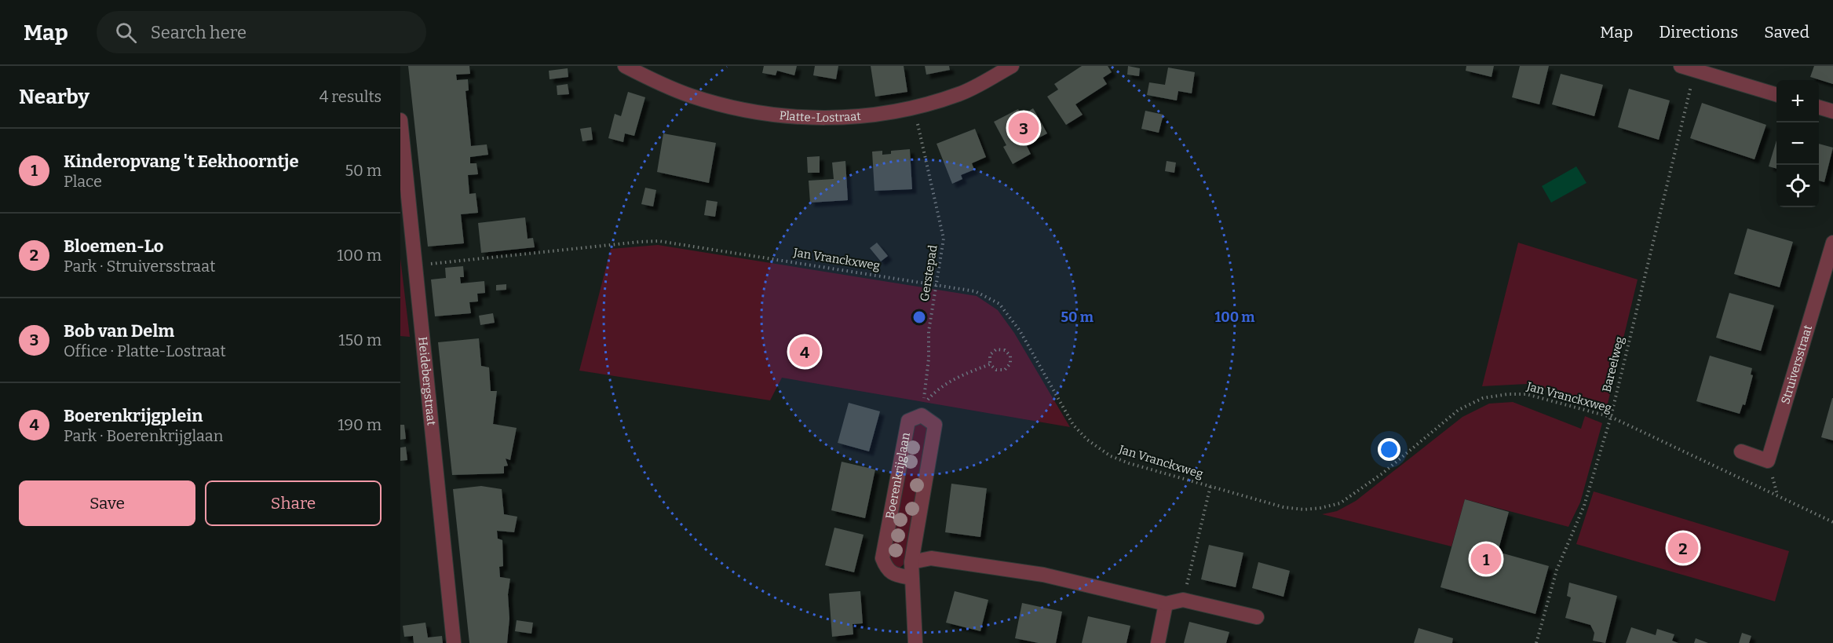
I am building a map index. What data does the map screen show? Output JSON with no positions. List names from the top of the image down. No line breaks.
{"streets":{"street":["Platte-Lostraat","Struiversstraat","Heidebergstraat","Boerenkrijglaan"],"path":["Jan Vranckxweg","Gerstepad","Bareelweg"]},"crossings":[["Platte-Lostraat","Gerstepad"],["Jan Vranckxweg","Gerstepad"],["Jan Vranckxweg","Bareelweg"]],"page":{"header":"Map","search":"Search here","nav":["Map","Directions","Saved"],"heading":["Nearby","4 results"],"map_buttons":["+","−"],"pins":["3","4","2","1"],"list":[{"mark":"1","name":"Kinderopvang 't Eekhoorntje","note":"Place","value":"50 m"},{"mark":"2","name":"Bloemen-Lo","note":"Park · Struiversstraat","value":"100 m"},{"mark":"3","name":"Bob van Delm","note":"Office · Platte-Lostraat","value":"150 m"},{"mark":"4","name":"Boerenkrijgplein","note":"Park · Boerenkrijglaan","value":"190 m"}],"buttons":["Save","Share"]},"rings":["50 m","100 m"]}
